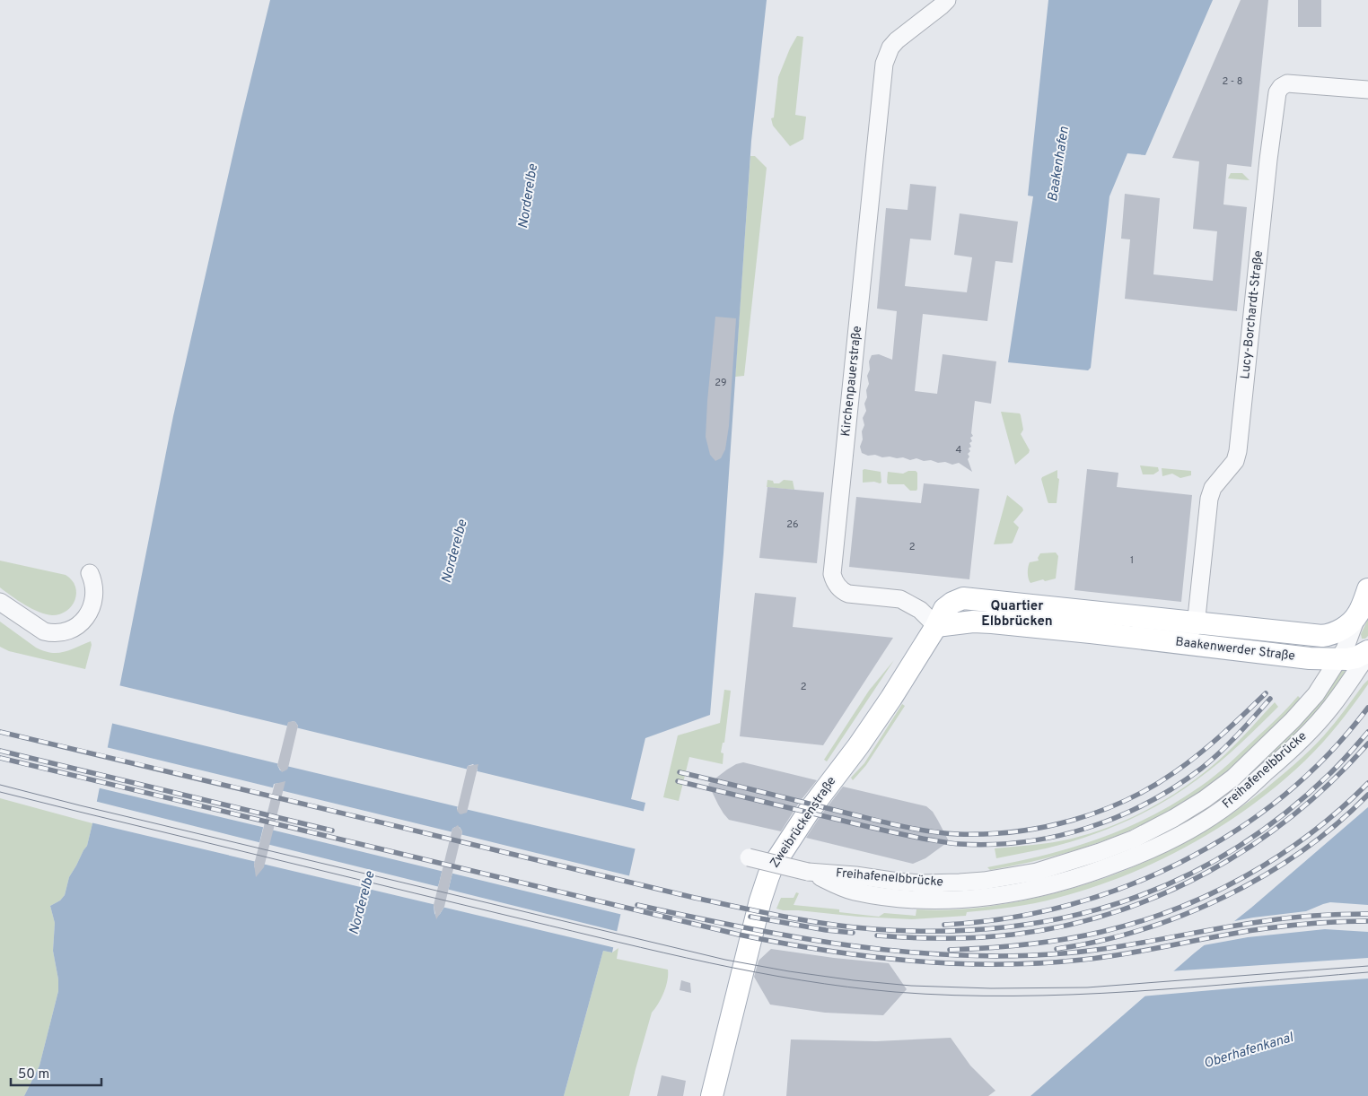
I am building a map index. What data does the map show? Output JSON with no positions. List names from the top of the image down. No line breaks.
{"streets":{"main road":["Baakenwerder Straße","Zweibrückenstraße"],"street":["Lucy-Borchardt-Straße","Kirchenpauerstraße","Freihafenelbbrücke"]},"crossings":[["Lucy-Borchardt-Straße","Baakenwerder Straße"],["Kirchenpauerstraße","Baakenwerder Straße"],["Kirchenpauerstraße","Zweibrückenstraße"],["Baakenwerder Straße","Freihafenelbbrücke"],["Baakenwerder Straße","Zweibrückenstraße"]],"districts":["Quartier Elbbrücken"],"water":["Baakenhafen","Norderelbe","Oberhafenkanal"],"house_numbers":["2 - 8","29","4","26","2","1","2"],"scale_bar":"50 m"}
